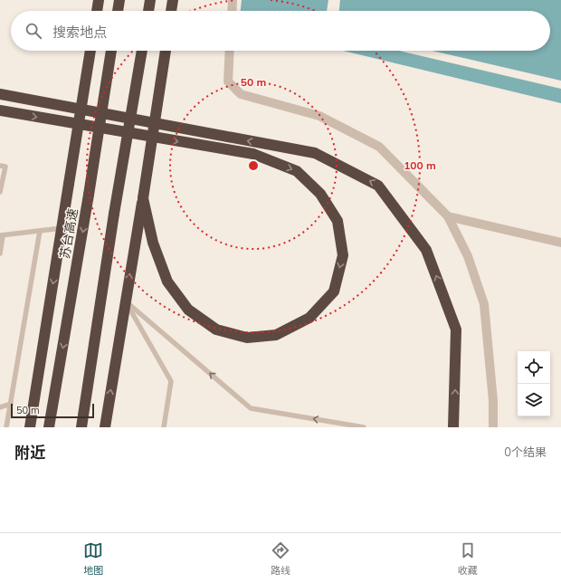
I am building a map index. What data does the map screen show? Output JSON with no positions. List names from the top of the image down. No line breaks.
{"streets":{"highway":["苏台高速"]},"scale_bar":"50 m","page":{"search":"搜索地点","scale":"50 m","heading":["附近","0个结果"],"nav":["地图","路线","收藏"]},"rings":["50 m","100 m"]}
